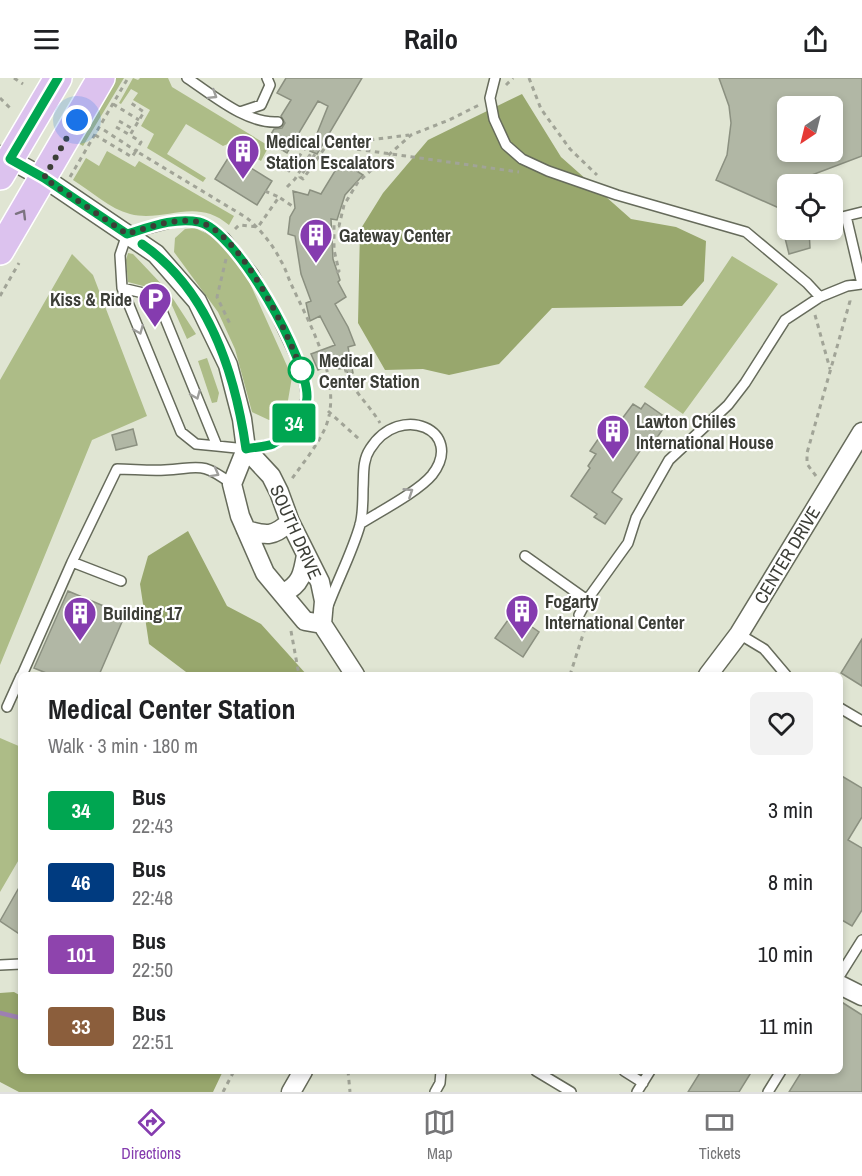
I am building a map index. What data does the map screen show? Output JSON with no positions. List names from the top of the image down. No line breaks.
{"streets":{"street":["SOUTH DRIVE","CENTER DRIVE"]},"places":{"building":["Medical Center Station Escalators","Gateway Center","Lawton Chiles International House","Fogarty International Center","Building 17"],"parking":["Kiss & Ride"],"other":["Medical Center Station"]},"lines":["bus line 34"],"north":"bottom left","page":{"header":"Railo","on_map":"34","heading":["Medical Center Station","Walk · 3 min · 180 m"],"list":[{"mark":"34","name":"Bus","note":"22:43","value":"3 min"},{"mark":"46","name":"Bus","note":"22:48","value":"8 min"},{"mark":"101","name":"Bus","note":"22:50","value":"10 min"},{"mark":"33","name":"Bus","note":"22:51","value":"11 min"}],"tabs":["Directions","Map","Tickets"]}}
